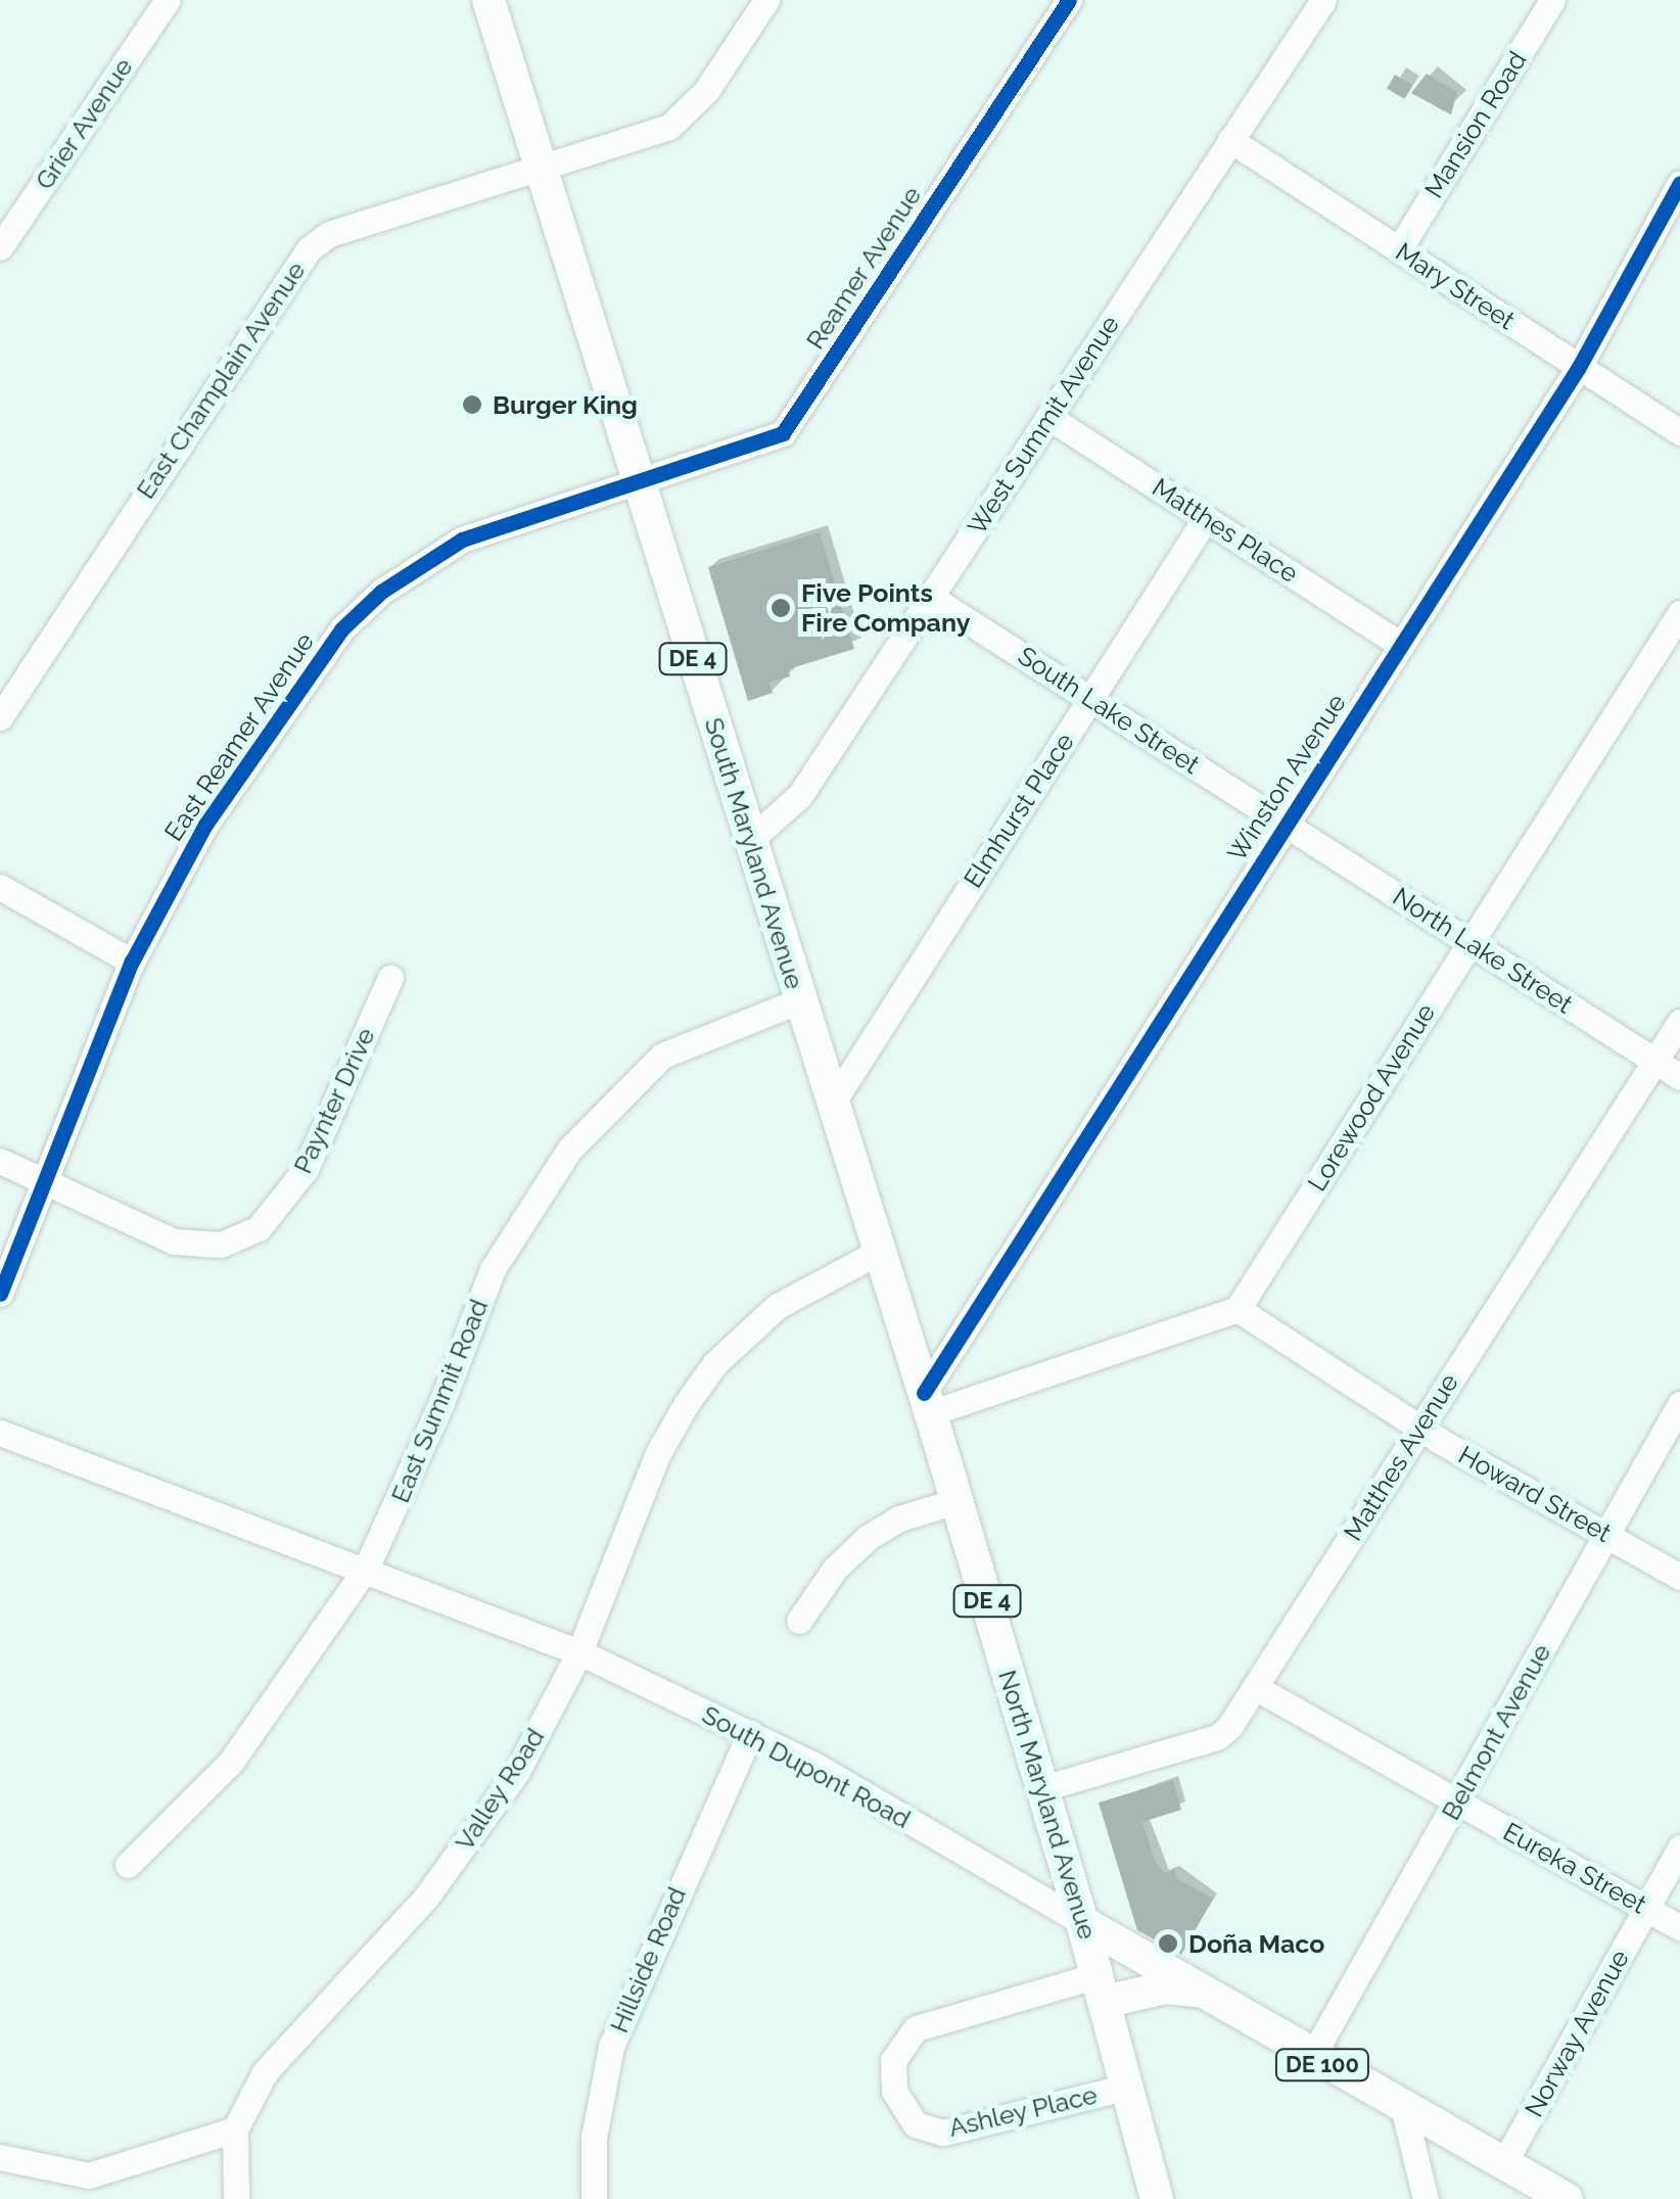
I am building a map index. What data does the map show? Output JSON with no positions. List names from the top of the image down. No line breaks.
{"streets":{"main road":["DE 4","South Maryland Avenue","South Dupont Road","North Maryland Avenue","DE 100"],"street":["Grier Avenue","Mansion Road","Reamer Avenue","Mary Street","East Champlain Avenue","West Summit Avenue","Matthes Place","South Lake Street","East Reamer Avenue","Winston Avenue","Elmhurst Place","North Lake Street","Lorewood Avenue","Paynter Drive","East Summit Road","Matthes Avenue","Howard Street","Belmont Avenue","Valley Road","Eureka Street","Hillside Road","Norway Avenue","Ashley Place"]},"crossings":[["Mansion Road","Mary Street"],["Reamer Avenue","East Reamer Avenue"],["Reamer Avenue","South Maryland Avenue"],["Mary Street","West Summit Avenue"],["Mary Street","Winston Avenue"],["East Champlain Avenue","South Maryland Avenue"],["West Summit Avenue","Matthes Place"],["West Summit Avenue","South Lake Street"],["West Summit Avenue","South Maryland Avenue"],["Matthes Place","Winston Avenue"],["Matthes Place","Elmhurst Place"],["South Lake Street","Winston Avenue"],["South Lake Street","Elmhurst Place"],["South Lake Street","North Lake Street"],["East Reamer Avenue","South Maryland Avenue"],["East Reamer Avenue","Paynter Drive"],["Winston Avenue","South Maryland Avenue"],["Winston Avenue","North Lake Street"],["Winston Avenue","North Maryland Avenue"],["Elmhurst Place","South Maryland Avenue"],["South Maryland Avenue","East Summit Road"],["South Maryland Avenue","Valley Road"],["South Maryland Avenue","North Maryland Avenue"],["North Lake Street","Lorewood Avenue"],["North Lake Street","Matthes Avenue"],["Lorewood Avenue","Howard Street"],["East Summit Road","South Dupont Road"],["Matthes Avenue","Howard Street"],["Matthes Avenue","North Maryland Avenue"],["Matthes Avenue","Eureka Street"],["Howard Street","Belmont Avenue"],["Belmont Avenue","South Dupont Road"],["Belmont Avenue","Eureka Street"],["South Dupont Road","Valley Road"],["South Dupont Road","North Maryland Avenue"],["South Dupont Road","Hillside Road"],["South Dupont Road","Norway Avenue"],["North Maryland Avenue","Ashley Place"],["Eureka Street","Norway Avenue"]],"places":["Burger King","Five Points Fire Company","Doña Maco"]}
